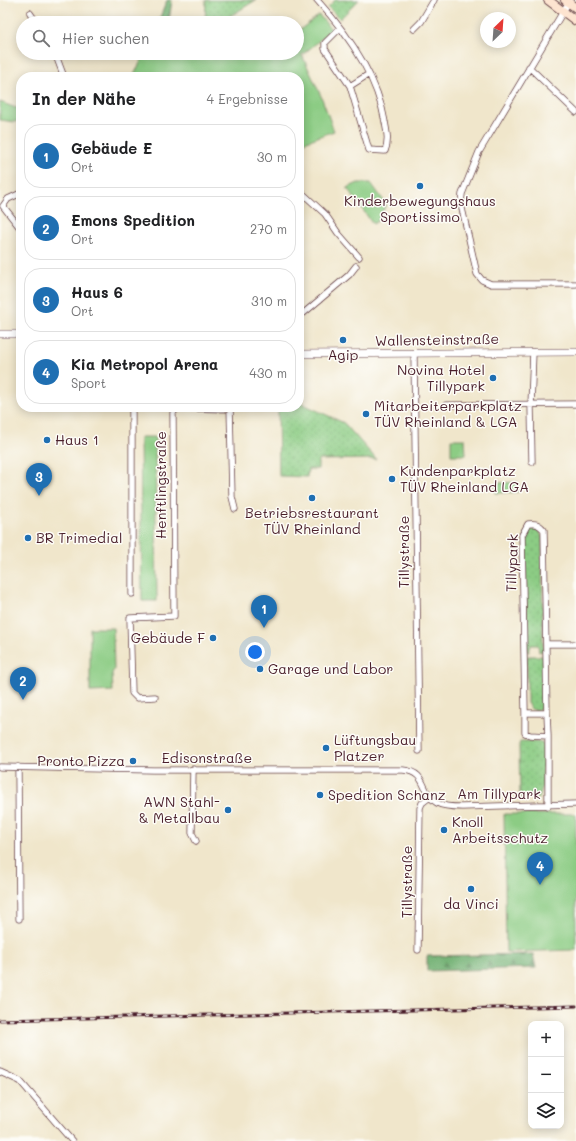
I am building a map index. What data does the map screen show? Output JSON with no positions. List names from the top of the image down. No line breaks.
{"streets":{"street":["Wallensteinstraße","Henftlingstraße","Tillystraße","Tillypark","Edisonstraße","Am Tillypark"]},"crossings":[["Wallensteinstraße","Tillystraße"],["Tillystraße","Am Tillypark"],["Tillypark","Am Tillypark"],["Edisonstraße","Am Tillypark"]],"places":["Kinderbewegungshaus Sportissimo","Agip","Novina Hotel Tillypark","Mitarbeiterparkplatz TÜV Rheinland & LGA","Haus 1","Kundenparkplatz TÜV Rheinland LGA","Betriebsrestaurant TÜV Rheinland","BR Trimedial","Gebäude F","Garage und Labor","Lüftungsbau Platzer","Pronto Pizza","Spedition Schanz","AWN Stahl- & Metallbau","Knoll Arbeitsschutz","da Vinci"],"north":"top right","page":{"search":"Hier suchen","heading":["In der Nähe","4 Ergebnisse"],"list":[{"mark":"1","name":"Gebäude E","note":"Ort","value":"30 m"},{"mark":"2","name":"Emons Spedition","note":"Ort","value":"270 m"},{"mark":"3","name":"Haus 6","note":"Ort","value":"310 m"},{"mark":"4","name":"Kia Metropol Arena","note":"Sport","value":"430 m"}],"pins":["3","1","2","4"],"map_buttons":["+","−"]}}
